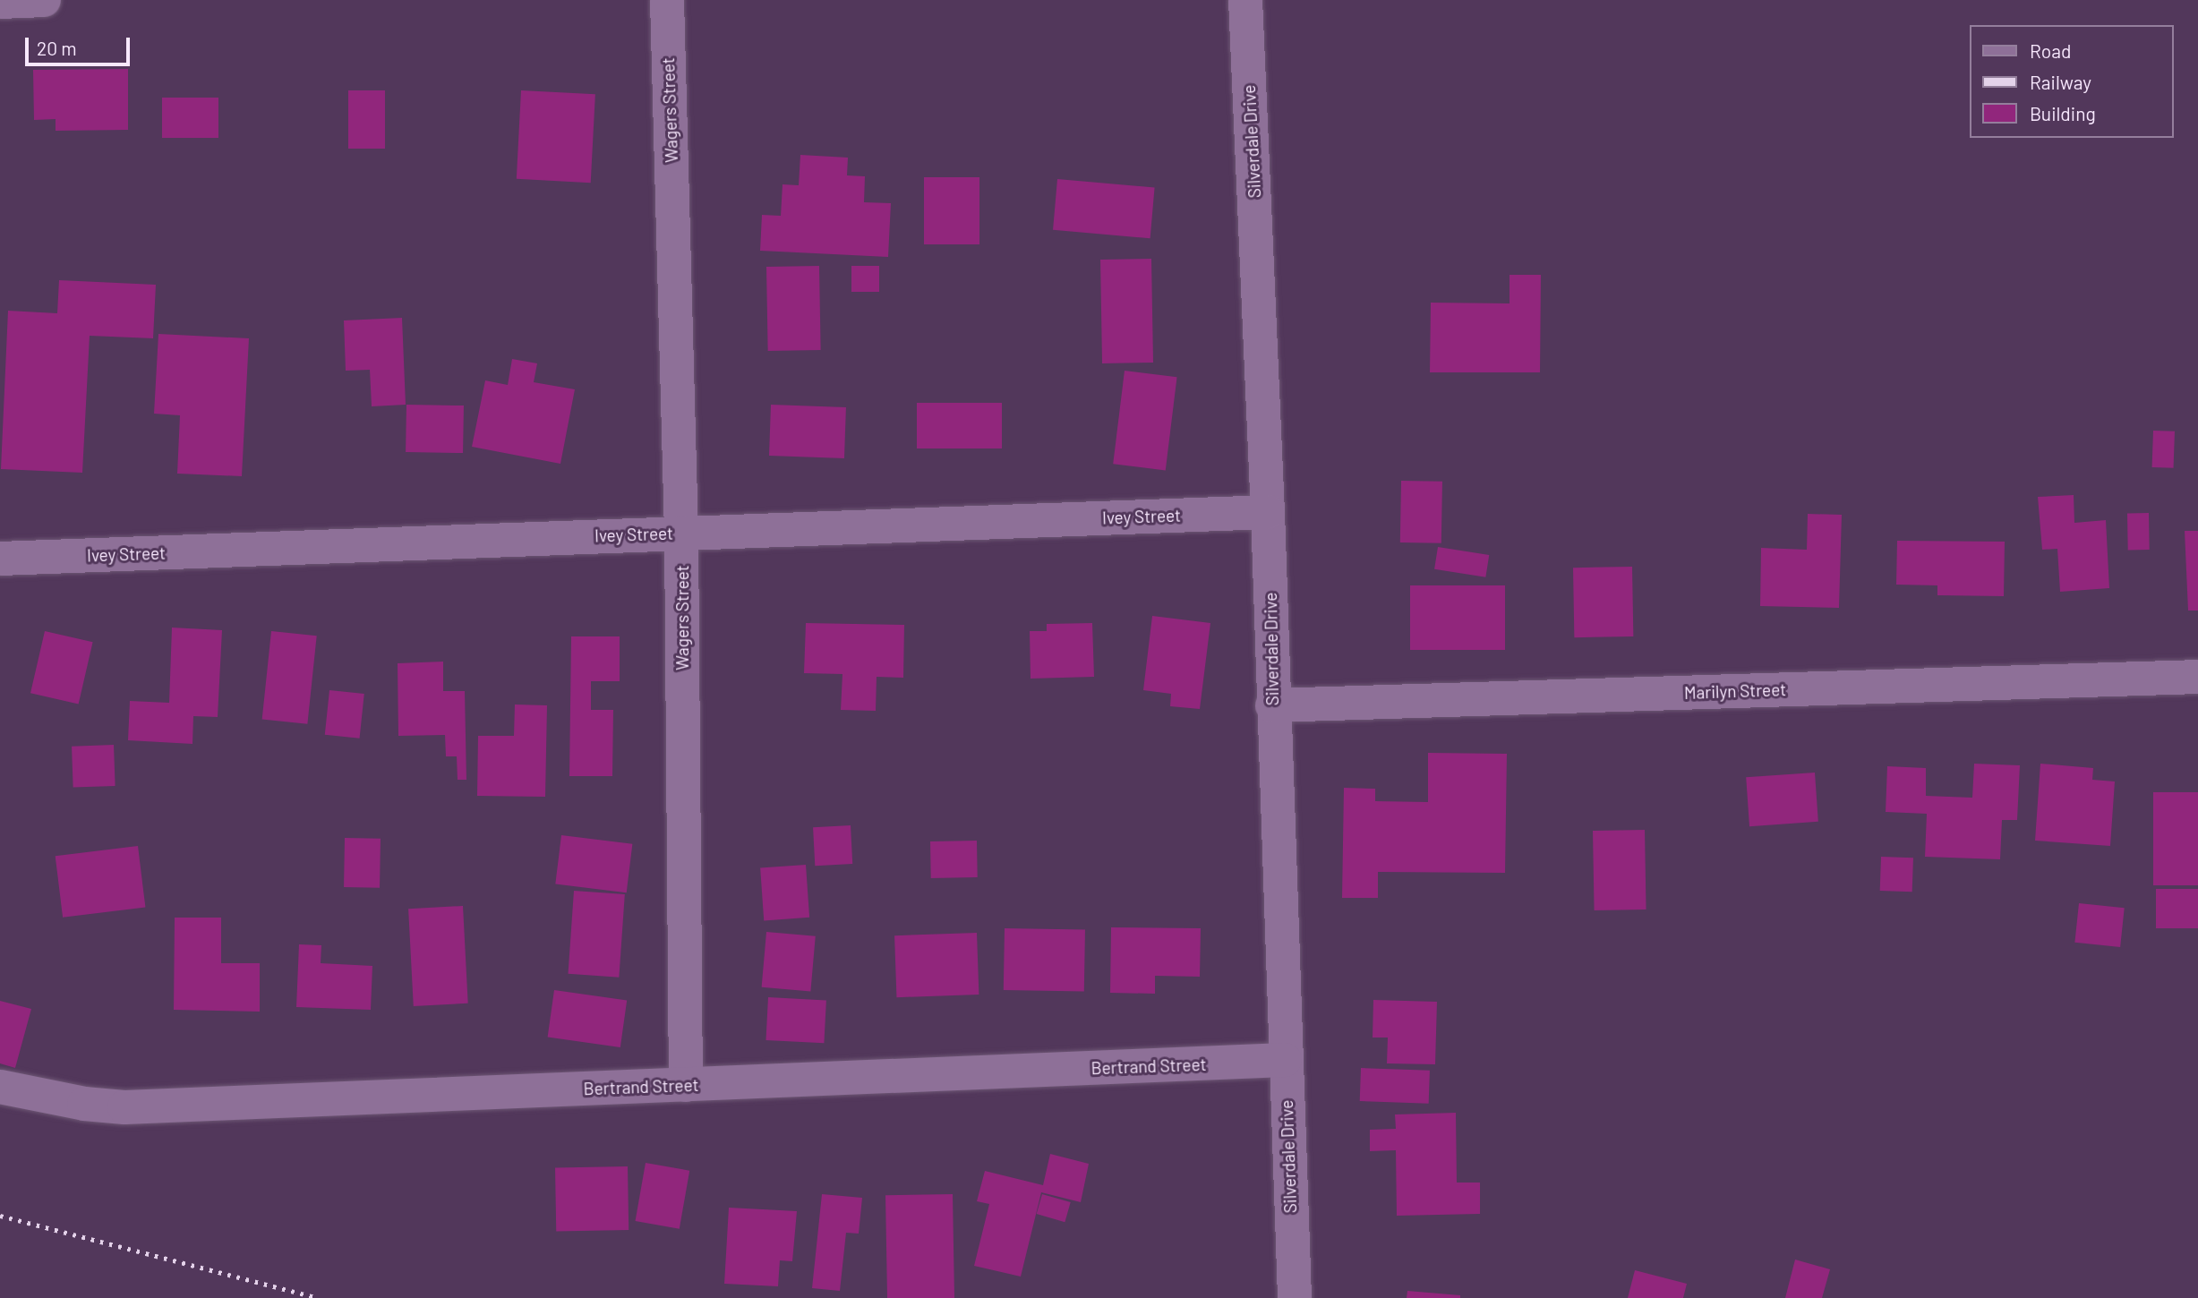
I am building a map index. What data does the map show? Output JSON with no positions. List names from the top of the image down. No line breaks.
{"streets":{"street":["Wagers Street","Silverdale Drive","Ivey Street","Marilyn Street","Bertrand Street"]},"crossings":[["Wagers Street","Ivey Street"],["Wagers Street","Bertrand Street"],["Silverdale Drive","Ivey Street"],["Silverdale Drive","Marilyn Street"],["Silverdale Drive","Bertrand Street"]],"legend":["Road","Railway","Building"],"scale_bar":"20 m"}
